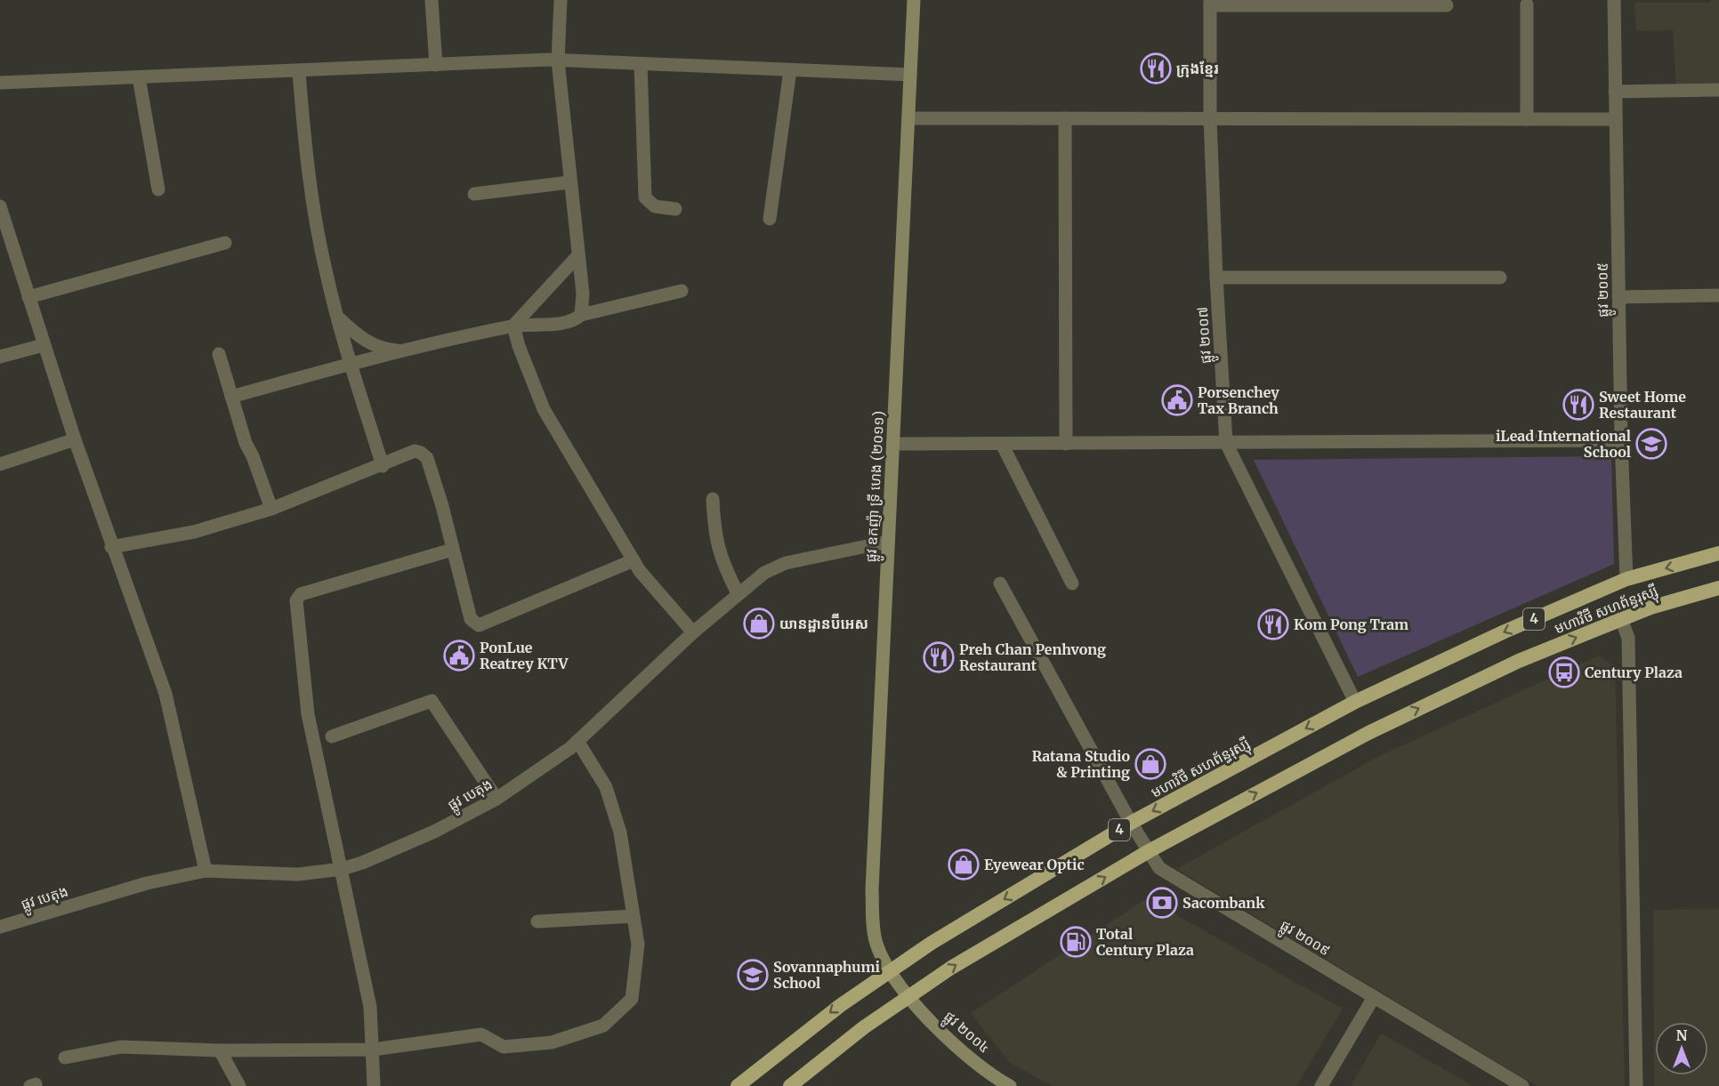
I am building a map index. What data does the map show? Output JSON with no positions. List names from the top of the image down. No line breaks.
{"streets":{"highway":["មហាវិថី សហព័ន្ធរុស្ស៊ី","4"],"main road":["ផ្លូវ ឧកញ៉ា ទ្រី ហេង (២០១១)","ផ្លូវ ២០០៤"],"street":["ផ្លូវ ២០០៥","ផ្លូវ ២០០៧","ផ្លូវ បេតុង","ផ្លូវ ២០០៩"]},"crossings":[["ផ្លូវ ២០០៥","មហាវិថី សហព័ន្ធរុស្ស៊ី"],["ផ្លូវ ២០០៧","មហាវិថី សហព័ន្ធរុស្ស៊ី"],["ផ្លូវ ឧកញ៉ា ទ្រី ហេង (២០១១)","មហាវិថី សហព័ន្ធរុស្ស៊ី"],["ផ្លូវ ឧកញ៉ា ទ្រី ហេង (២០១១)","ផ្លូវ បេតុង"],["ផ្លូវ ឧកញ៉ា ទ្រី ហេង (២០១១)","ផ្លូវ ២០០៤"],["មហាវិថី សហព័ន្ធរុស្ស៊ី","ផ្លូវ ២០០៩"],["មហាវិថី សហព័ន្ធរុស្ស៊ី","ផ្លូវ ២០០៤"]],"places":{"restaurant":["ក្រុងខ្មែរ","Sweet Home Restaurant","Kom Pong Tram","Preh Chan Penhvong Restaurant"],"public building":["Porsenchey Tax Branch","PonLue Reatrey KTV"],"school or university":["iLead International School","Sovannaphumi School"],"shop":["យានដ្ឋានប៊ីអេស","Ratana Studio & Printing","Eyewear Optic"],"bus stop":["Century Plaza"],"bank":["Sacombank"],"fuel station":["Total Century Plaza"]},"north":"top"}
